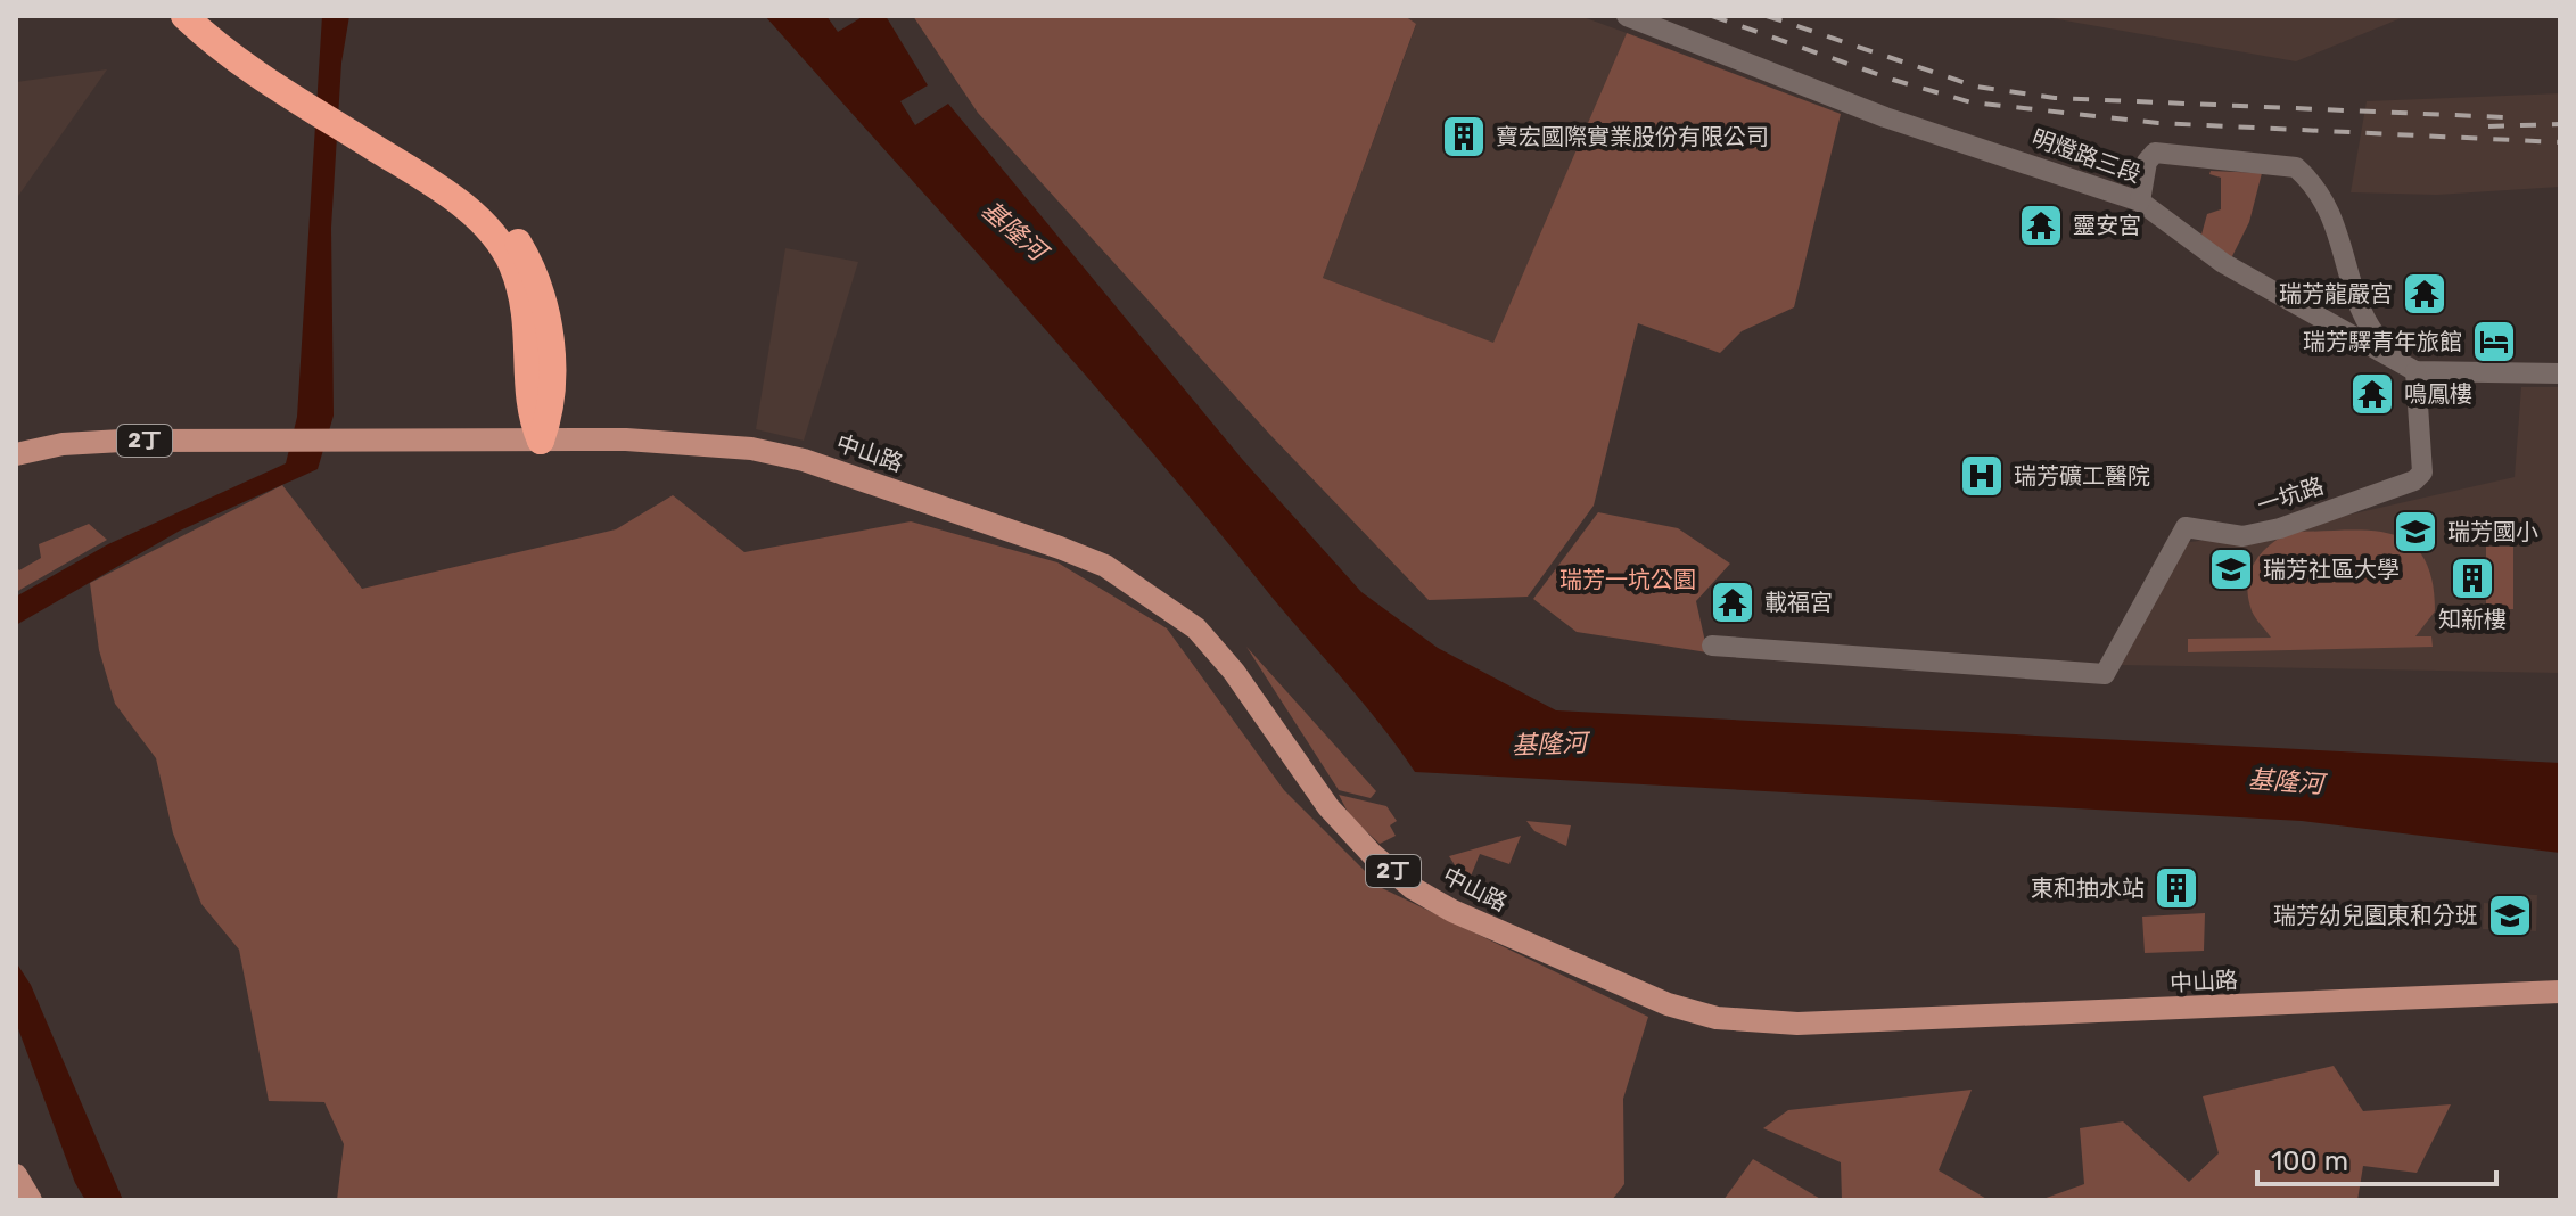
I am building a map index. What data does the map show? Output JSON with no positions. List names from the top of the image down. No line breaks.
{"streets":{"main road":["2丁","中山路"],"street":["明燈路三段","一坑路"]},"crossings":[["明燈路三段","一坑路"]],"water":["基隆河"],"parks":["瑞芳一坑公園"],"places":{"building":["寶宏國際實業股份有限公司","知新樓","東和抽水站"],"temple":["靈安宮","瑞芳龍嚴宮","鳴鳳樓","載福宮"],"hotel":["瑞芳驛青年旅館"],"hospital":["瑞芳礦工醫院"],"school or university":["瑞芳國小","瑞芳社區大學","瑞芳幼兒園東和分班"]},"scale_bar":"100 m"}
